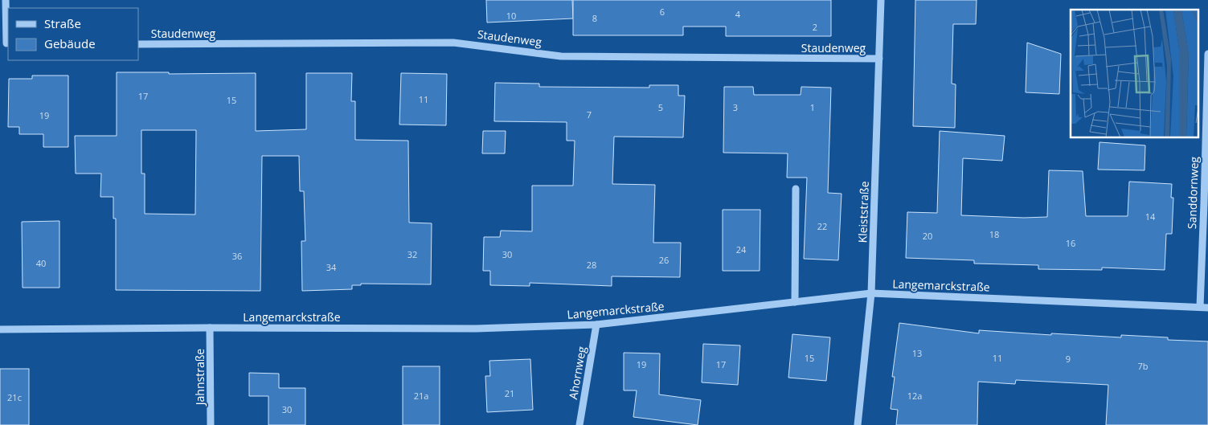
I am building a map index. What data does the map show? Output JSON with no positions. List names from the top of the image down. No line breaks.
{"streets":{"street":["Staudenweg","Sanddornweg","Kleiststraße","Langemarckstraße","Ahornweg","Jahnstraße"]},"crossings":[["Staudenweg","Kleiststraße"],["Sanddornweg","Langemarckstraße"],["Kleiststraße","Langemarckstraße"],["Langemarckstraße","Ahornweg"],["Langemarckstraße","Jahnstraße"]],"house_numbers":["6","4","10","8","2","17","11","15","5","3","1","7","19","14","22","18","20","16","24","32","30","36","26","40","28","34","13","15","11","9","19","17","7b","21","21a","12a","21c","30"],"legend":["Straße","Gebäude"]}
